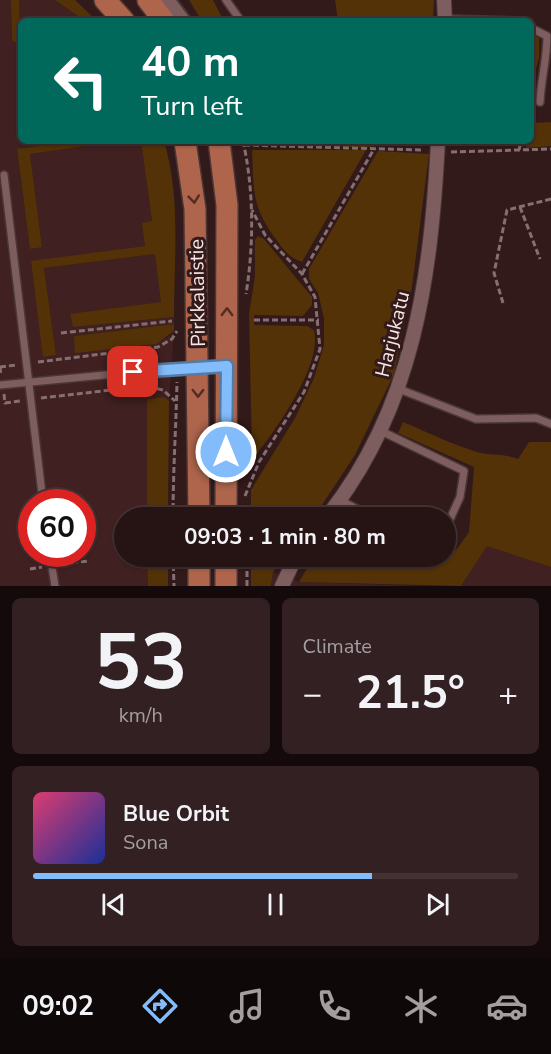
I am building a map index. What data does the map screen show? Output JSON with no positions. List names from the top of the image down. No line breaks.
{"streets":{"main road":["Pirkkalaistie"],"street":["Harjukatu"]},"page":{"turn":["40 m","Turn left"],"limit":"60","trip":"09:03 · 1 min · 80 m","tile":[["53","km/h"],"Climate"],"heat":["−","21.5°","+"],"song":["Blue Orbit","Sona"],"tabs":"09:02"}}
